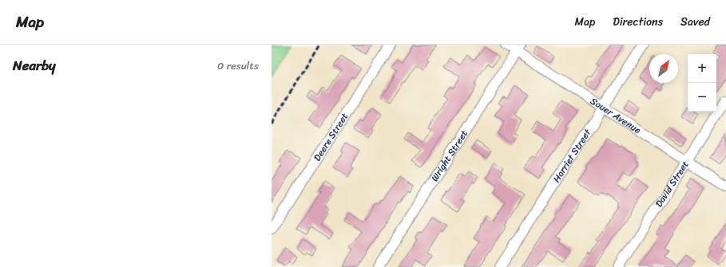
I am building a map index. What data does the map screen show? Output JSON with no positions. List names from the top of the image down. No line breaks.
{"streets":{"street":["Sauer Avenue","Deere Street","Wright Street","Harriet Street","David Street"]},"crossings":[["Sauer Avenue","Wright Street"],["Sauer Avenue","Harriet Street"],["Sauer Avenue","David Street"]],"north":"top right","page":{"header":"Map","nav":["Map","Directions","Saved"],"heading":["Nearby","0 results"],"map_buttons":["+","−"]}}
